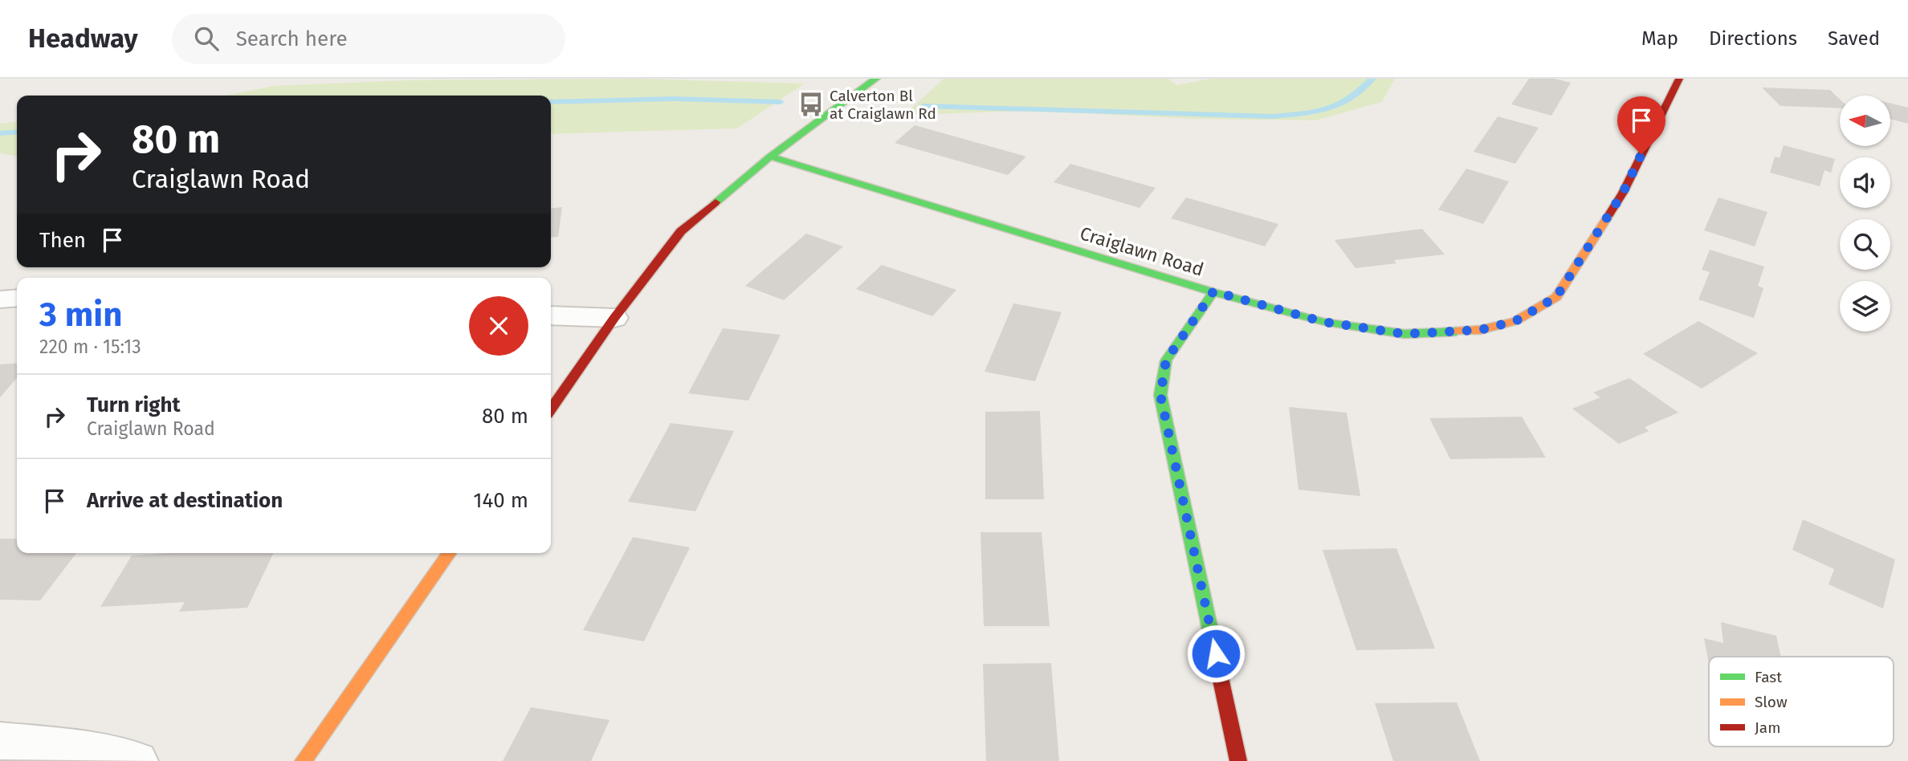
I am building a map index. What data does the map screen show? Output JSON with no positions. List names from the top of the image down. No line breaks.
{"streets":{"street":["Craiglawn Road"]},"places":{"bus stop":["Calverton Bl at Craiglawn Rd"]},"legend":["Fast","Slow","Jam"],"north":"left","page":{"header":"Headway","search":"Search here","nav":["Map","Directions","Saved"],"turn":["80 m","Craiglawn Road"],"then":"Then","heading":["3 min","220 m · 15:13"],"list":[{"name":"Turn right","note":"Craiglawn Road","value":"80 m"},{"name":"Arrive at destination","value":"140 m"}]}}
